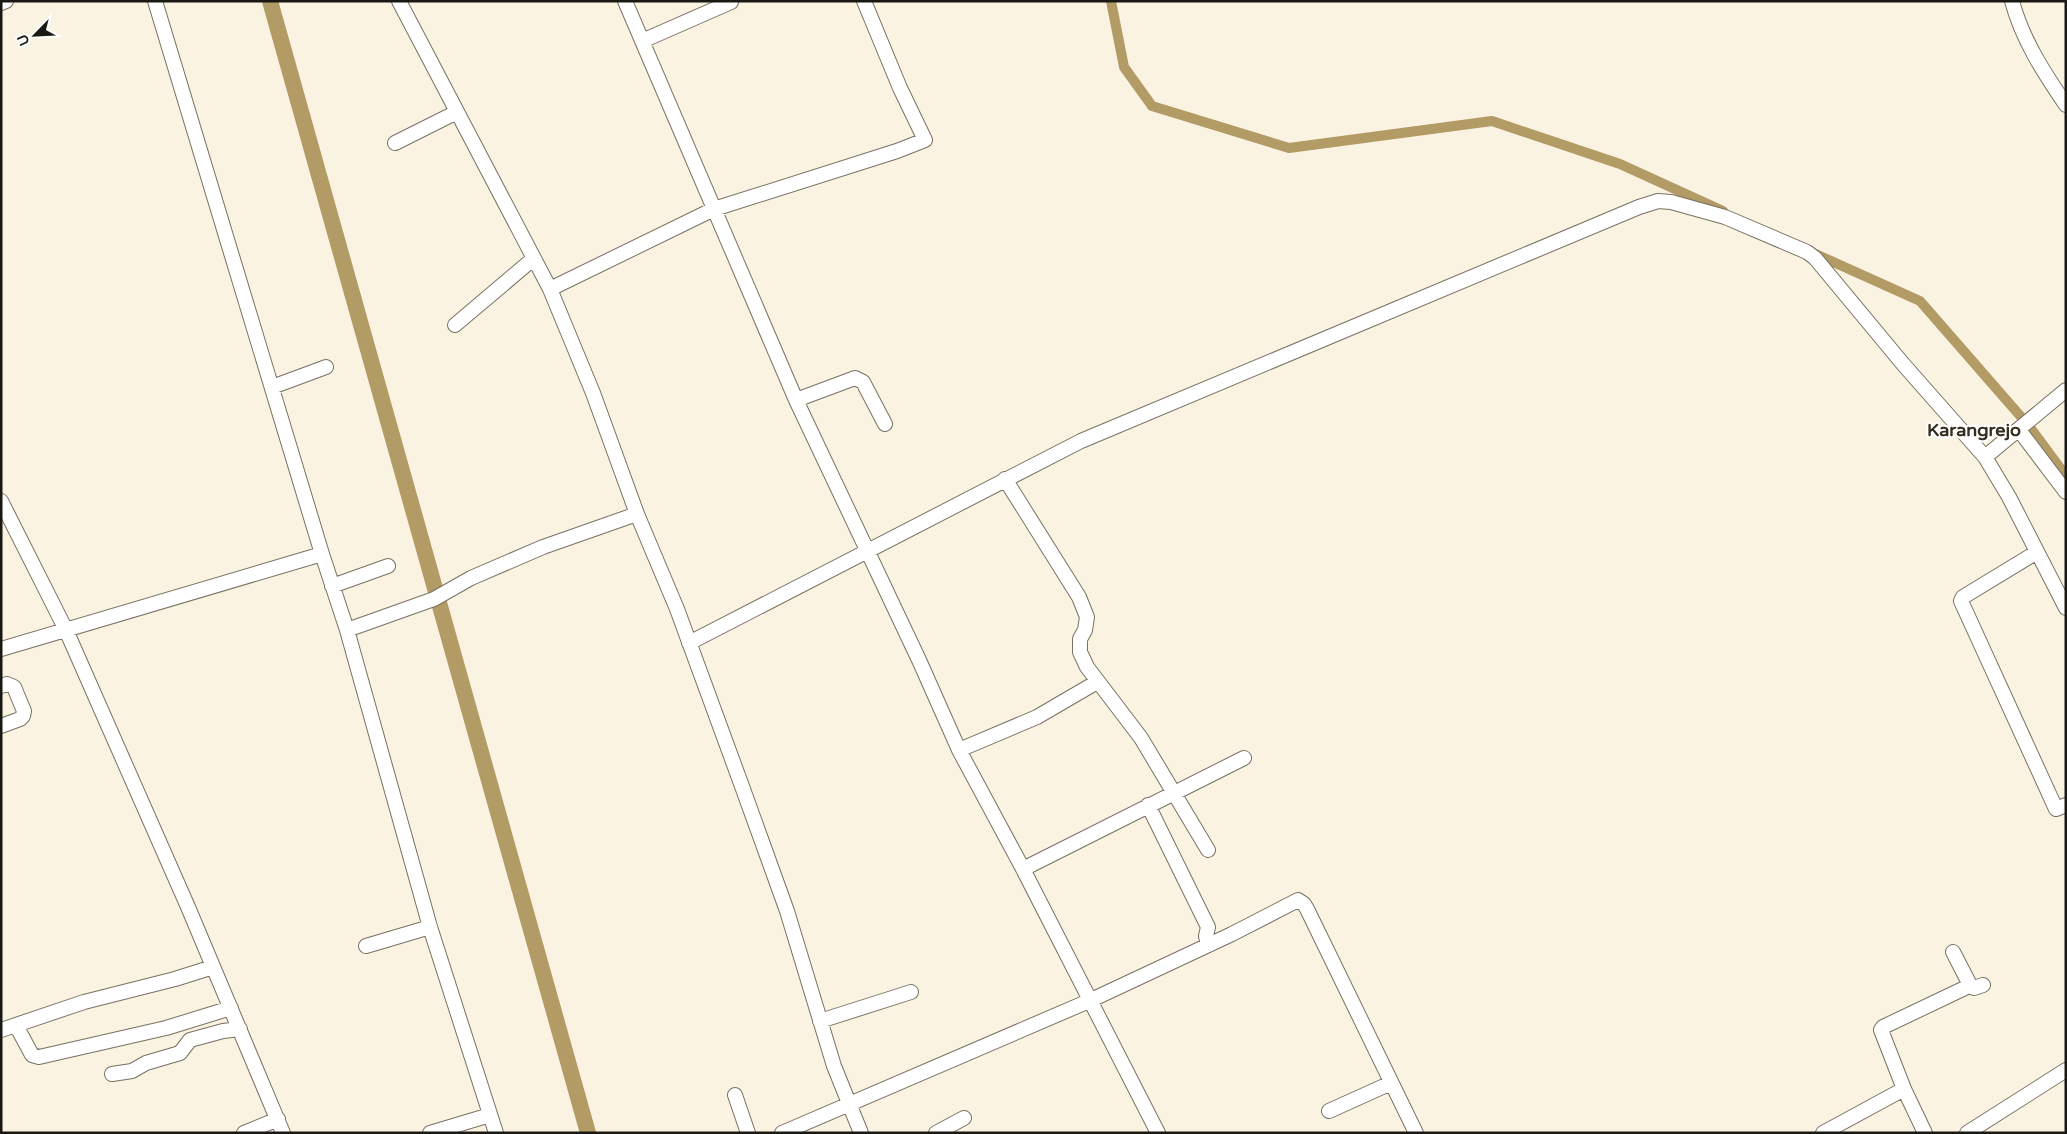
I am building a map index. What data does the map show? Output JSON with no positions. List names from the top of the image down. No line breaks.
{"districts":["Karangrejo"],"north":"bottom left"}
